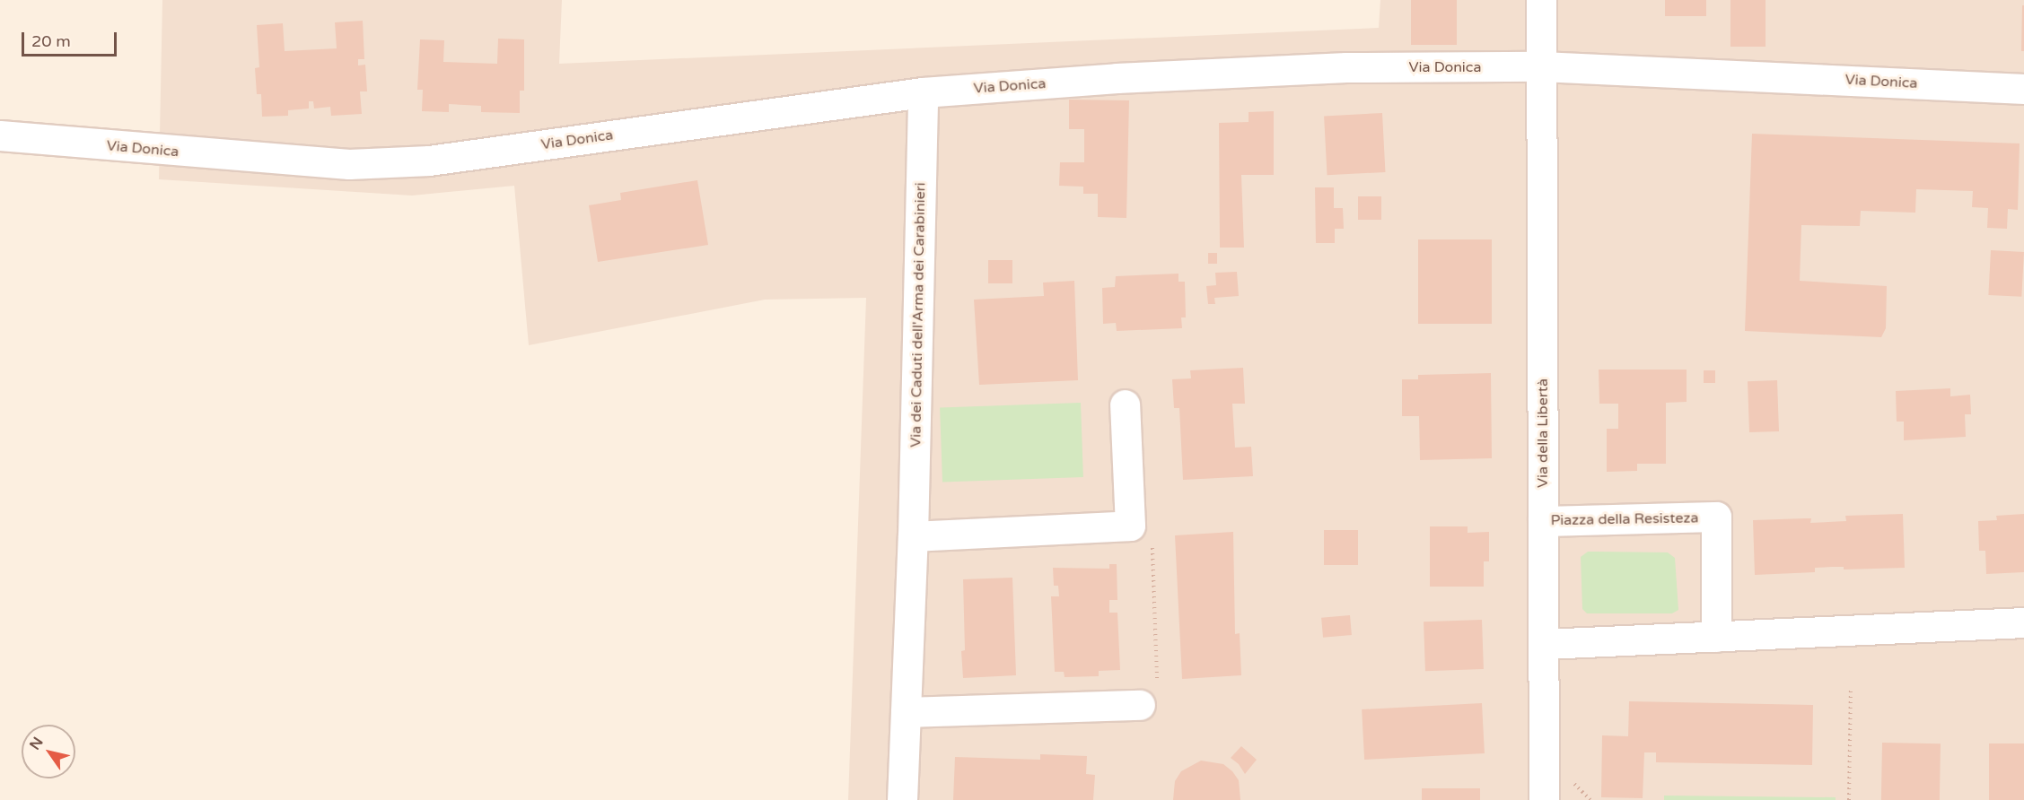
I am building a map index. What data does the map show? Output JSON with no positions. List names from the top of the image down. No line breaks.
{"streets":{"street":["Via Donica","Via dei Caduti dell'Arma dei Carabinieri","Via della Libertà","Piazza della Resisteza"]},"crossings":[["Via Donica","Via dei Caduti dell'Arma dei Carabinieri"],["Via Donica","Via della Libertà"],["Via della Libertà","Piazza della Resisteza"]],"scale_bar":"20 m","north":"top left"}
